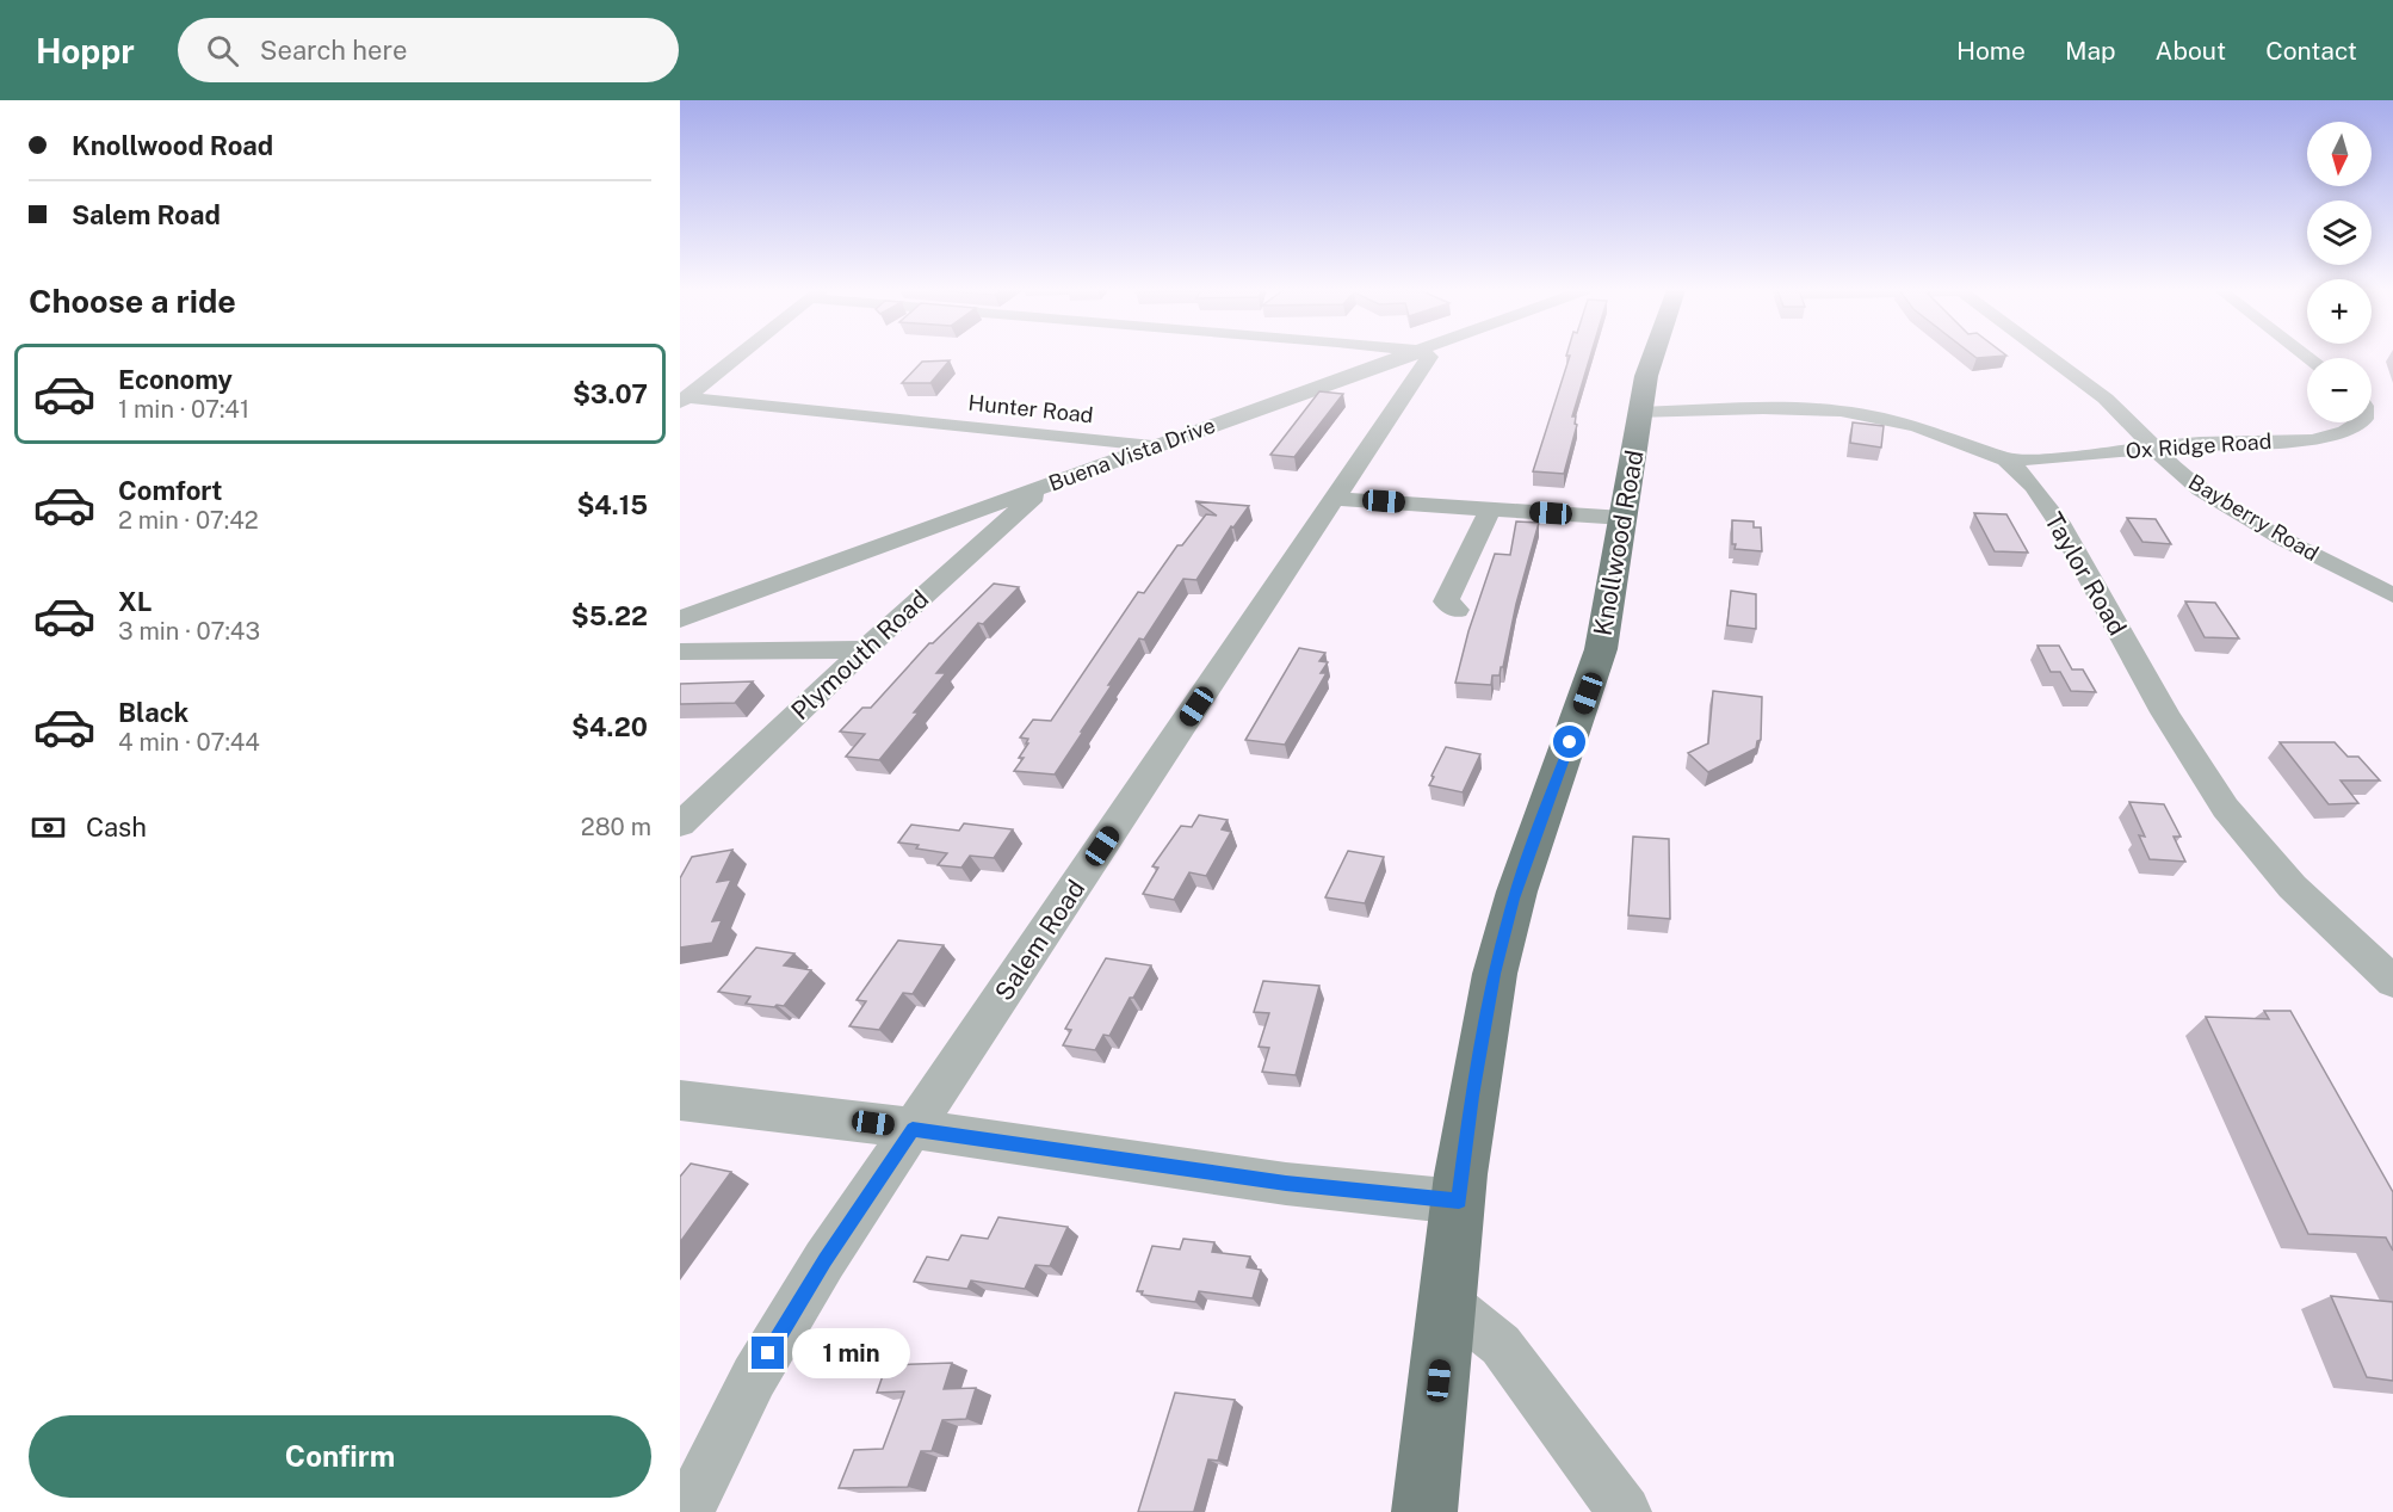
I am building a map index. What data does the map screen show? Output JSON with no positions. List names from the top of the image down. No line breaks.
{"streets":{"main road":["Knollwood Road"],"street":["Hunter Road","Ox Ridge Road","Buena Vista Drive","Bayberry Road","Taylor Road","Plymouth Road","Salem Road"]},"crossings":[["Hunter Road","Buena Vista Drive"],["Ox Ridge Road","Bayberry Road"],["Ox Ridge Road","Taylor Road"],["Buena Vista Drive","Plymouth Road"],["Knollwood Road","Taylor Road"]],"north":"bottom","page":{"header":"Hoppr","search":"Search here","nav":["Home","Map","About","Contact"],"banner":["Knollwood Road","Salem Road"],"map_buttons":["+","−"],"heading":"Choose a ride","list":[{"name":"Economy","note":"1 min · 07:41","value":"$3.07"},{"name":"Comfort","note":"2 min · 07:42","value":"$4.15"},{"name":"XL","note":"3 min · 07:43","value":"$5.22"},{"name":"Black","note":"4 min · 07:44","value":"$4.20"}],"pay":["Cash","280 m"],"bubble":"1 min","buttons":"Confirm"}}
